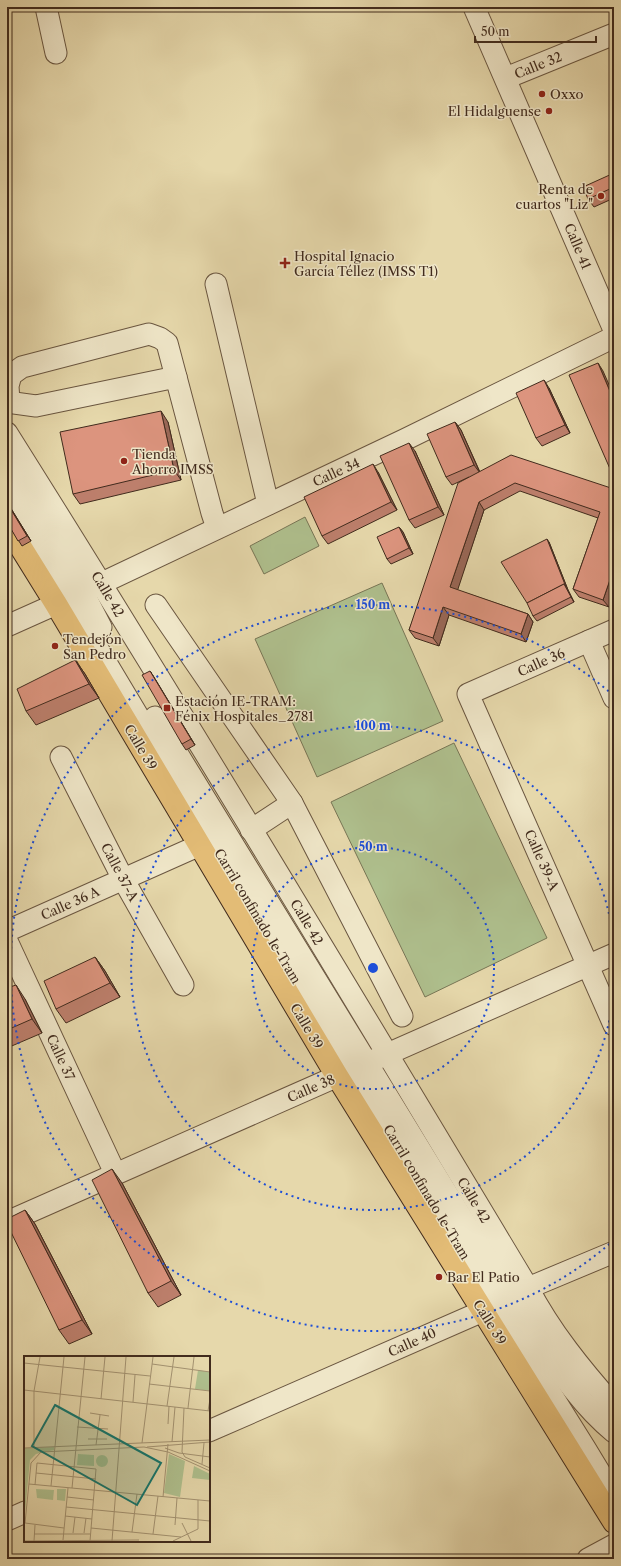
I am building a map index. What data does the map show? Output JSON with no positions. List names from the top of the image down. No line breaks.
{"streets":{"main road":["Calle 39"],"street":["Calle 32","Calle 41","Calle 34","Calle 42","Calle 36","Calle 39-A","Calle 37-A","Calle 36 A","Carril confinado Ie-Tram","Calle 37","Calle 38","Calle 40"]},"crossings":[["Calle 32","Calle 41"],["Calle 34","Calle 42"],["Calle 34","Calle 39"],["Calle 34","Carril confinado Ie-Tram"],["Calle 42","Calle 39"],["Calle 42","Carril confinado Ie-Tram"],["Calle 42","Calle 38"],["Calle 42","Calle 40"],["Calle 36","Calle 39-A"],["Calle 39","Calle 36 A"],["Calle 39","Carril confinado Ie-Tram"],["Calle 39","Calle 38"],["Calle 39","Calle 40"],["Calle 39-A","Calle 38"],["Calle 37-A","Calle 36 A"],["Carril confinado Ie-Tram","Calle 38"],["Carril confinado Ie-Tram","Calle 40"],["Calle 37","Calle 38"]],"places":{"other":["Oxxo","El Hidalguense","Renta de cuartos \"Liz\"","Tienda Ahorro IMSS","Tendejón San Pedro","Bar El Patio"],"health":["Hospital Ignacio García Téllez (IMSS T1)"],"transit":["Estación IE-TRAM: Fénix Hospitales_2781"]},"scale_bar":"50 m","rings":["150 m","100 m","50 m"]}
